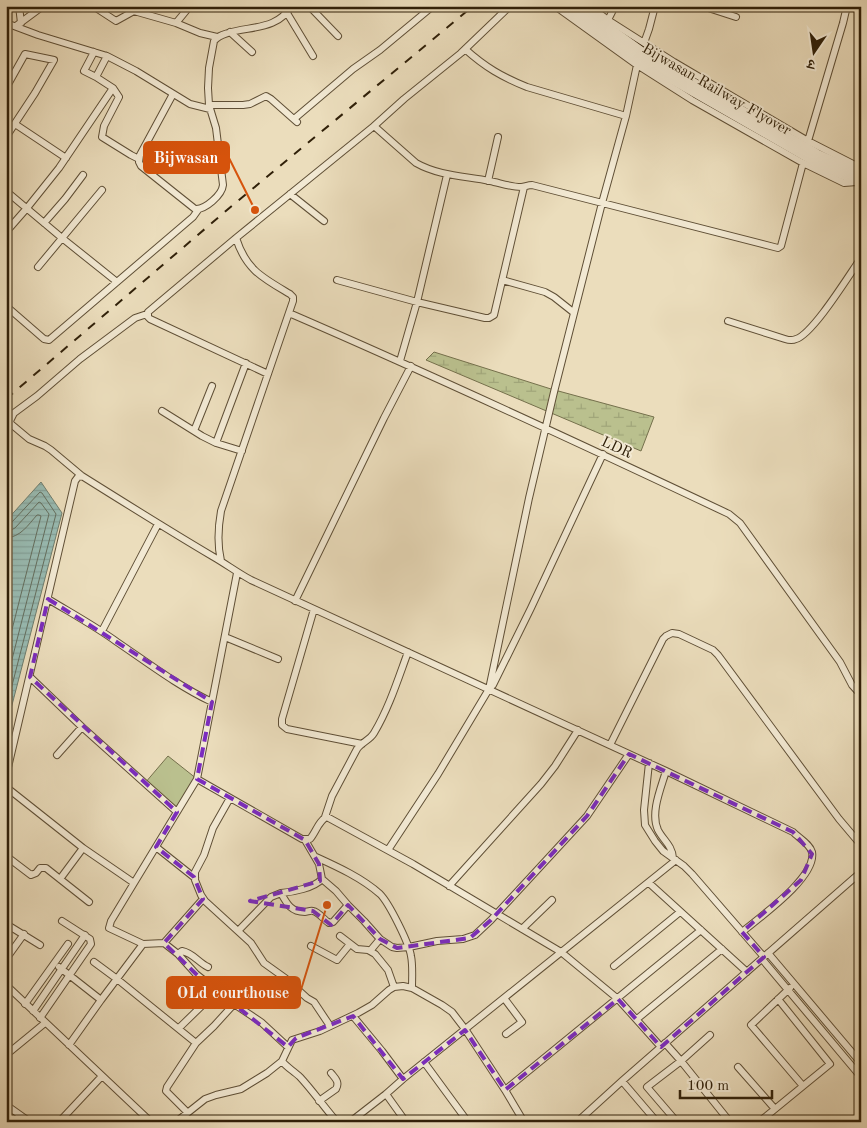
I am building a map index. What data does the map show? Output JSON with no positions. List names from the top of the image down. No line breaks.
{"streets":{"main road":["Bijwasan Railway Flyover"],"street":["LDR"]},"places":["Bijwasan","OLd courthouse"],"scale_bar":"100 m","north":"bottom"}
